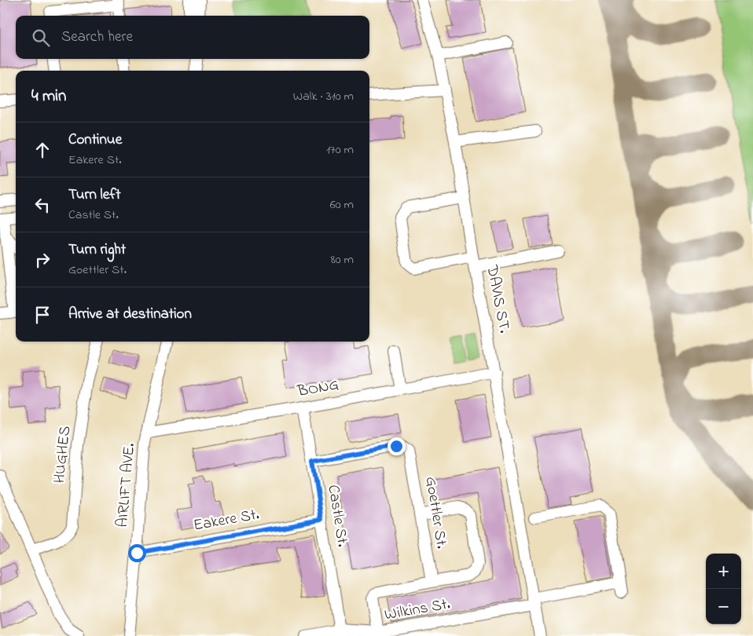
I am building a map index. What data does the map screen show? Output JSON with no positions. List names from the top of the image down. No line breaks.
{"streets":{"street":["DAVIS ST.","BONG","HUGHES","AIRLIFT AVE.","Goettler St.","Castle St.","Eakere St.","Wilkins St."]},"crossings":[["DAVIS ST.","BONG"],["DAVIS ST.","Wilkins St."],["BONG","AIRLIFT AVE."],["BONG","Castle St."],["AIRLIFT AVE.","Eakere St."],["Goettler St.","Castle St."],["Castle St.","Eakere St."],["Castle St.","Wilkins St."]],"page":{"search":"Search here","heading":["4 min","Walk · 310 m"],"list":[["Continue","Eakere St.","170 m"],["Turn left","Castle St.","60 m"],["Turn right","Goettler St.","80 m"],"Arrive at destination"],"map_buttons":["+","−"]}}
